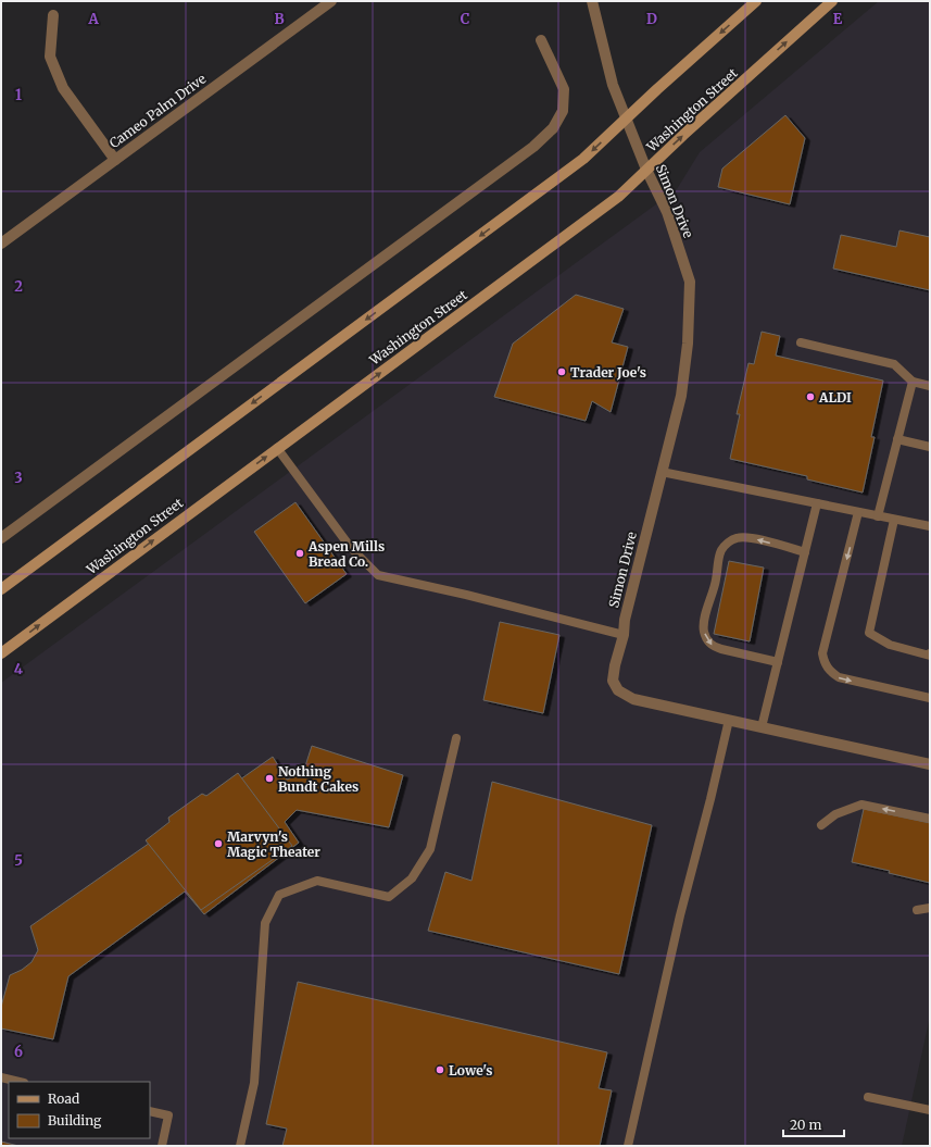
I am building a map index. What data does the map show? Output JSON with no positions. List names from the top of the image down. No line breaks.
{"streets":{"main road":["Washington Street"],"street":["Cameo Palm Drive","Simon Drive"]},"crossings":[["Washington Street","Simon Drive"]],"places":["Trader Joe's","ALDI","Aspen Mills Bread Co.","Nothing Bundt Cakes","Marvyn's Magic Theater","Lowe's"],"legend":["Road","Building"],"scale_bar":"20 m","grid":{"columns":["A","B","C","D","E"],"rows":["1","2","3","4","5","6"]}}
